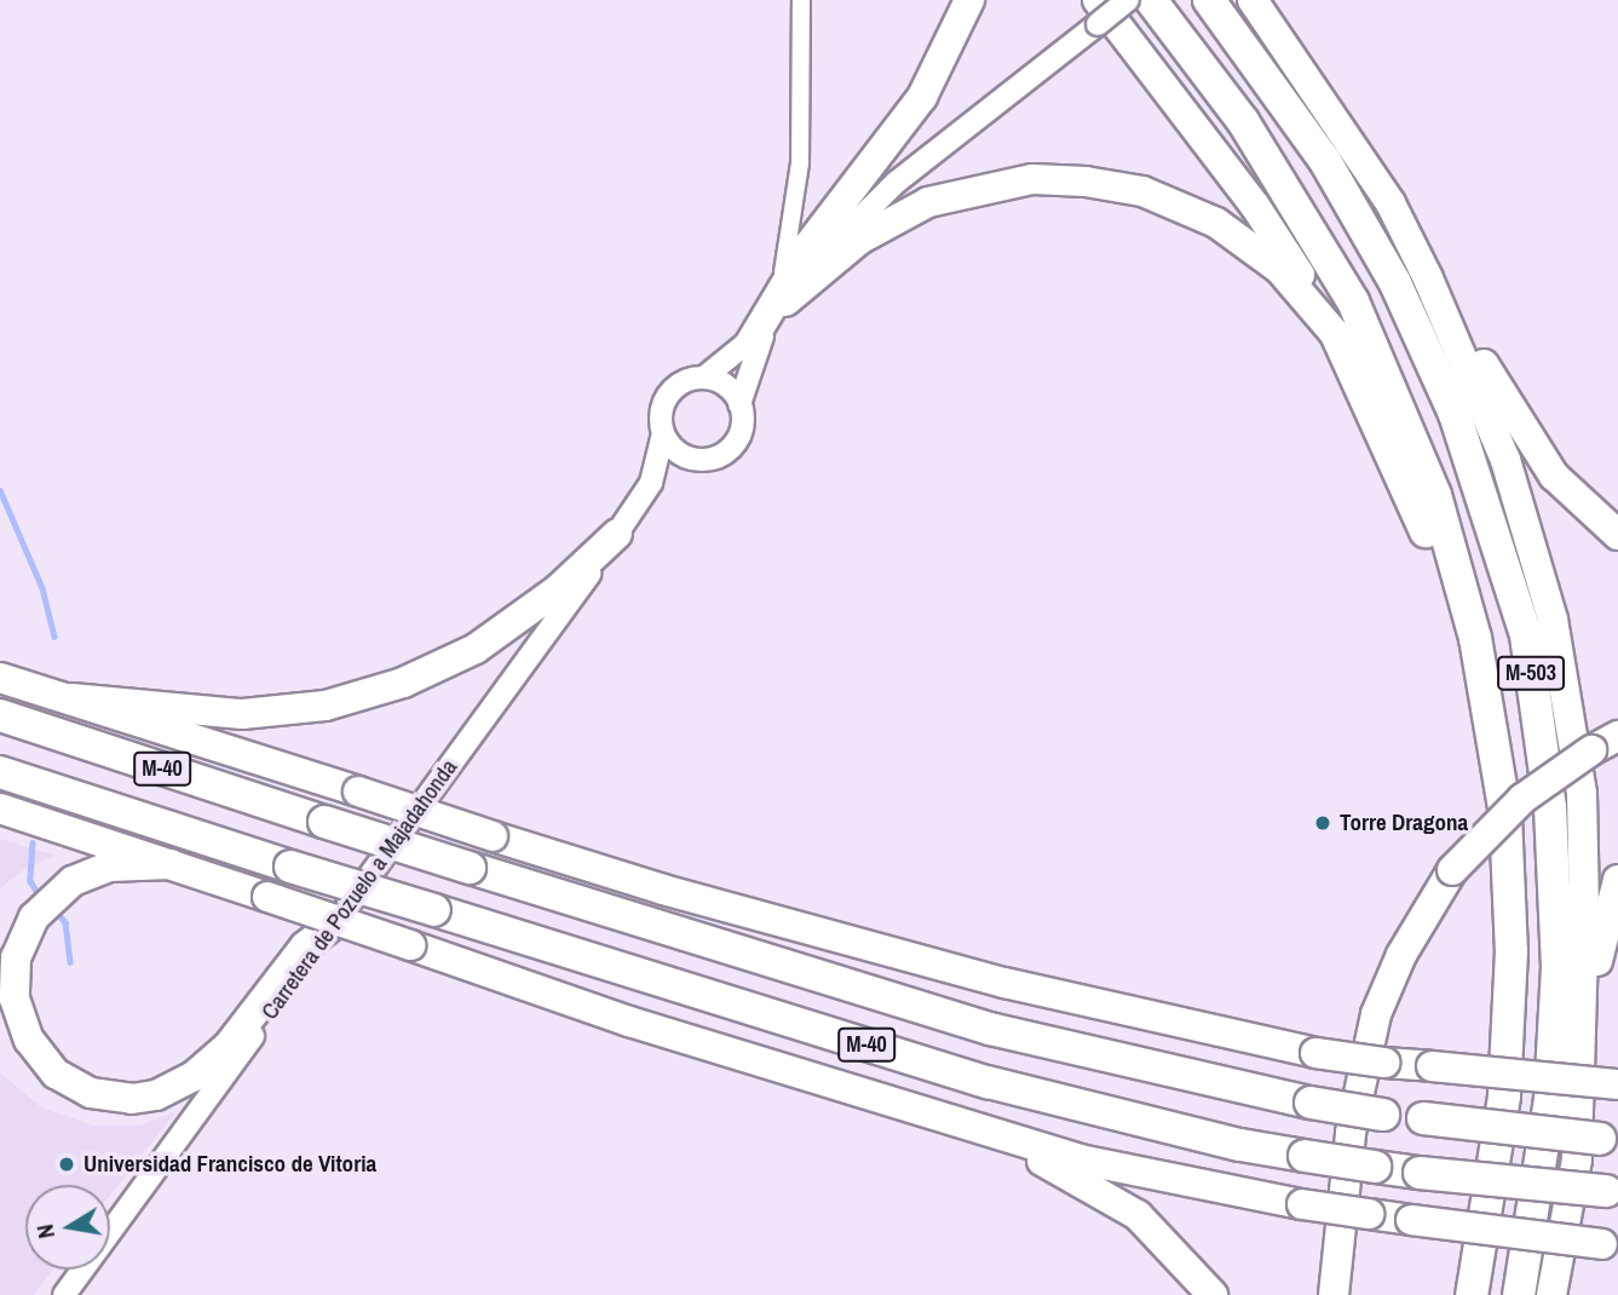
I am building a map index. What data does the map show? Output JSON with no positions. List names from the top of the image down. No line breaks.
{"streets":{"highway":["M-503","M-40"],"street":["Carretera de Pozuelo a Majadahonda"]},"places":["Torre Dragona","Universidad Francisco de Vitoria"],"north":"left"}
